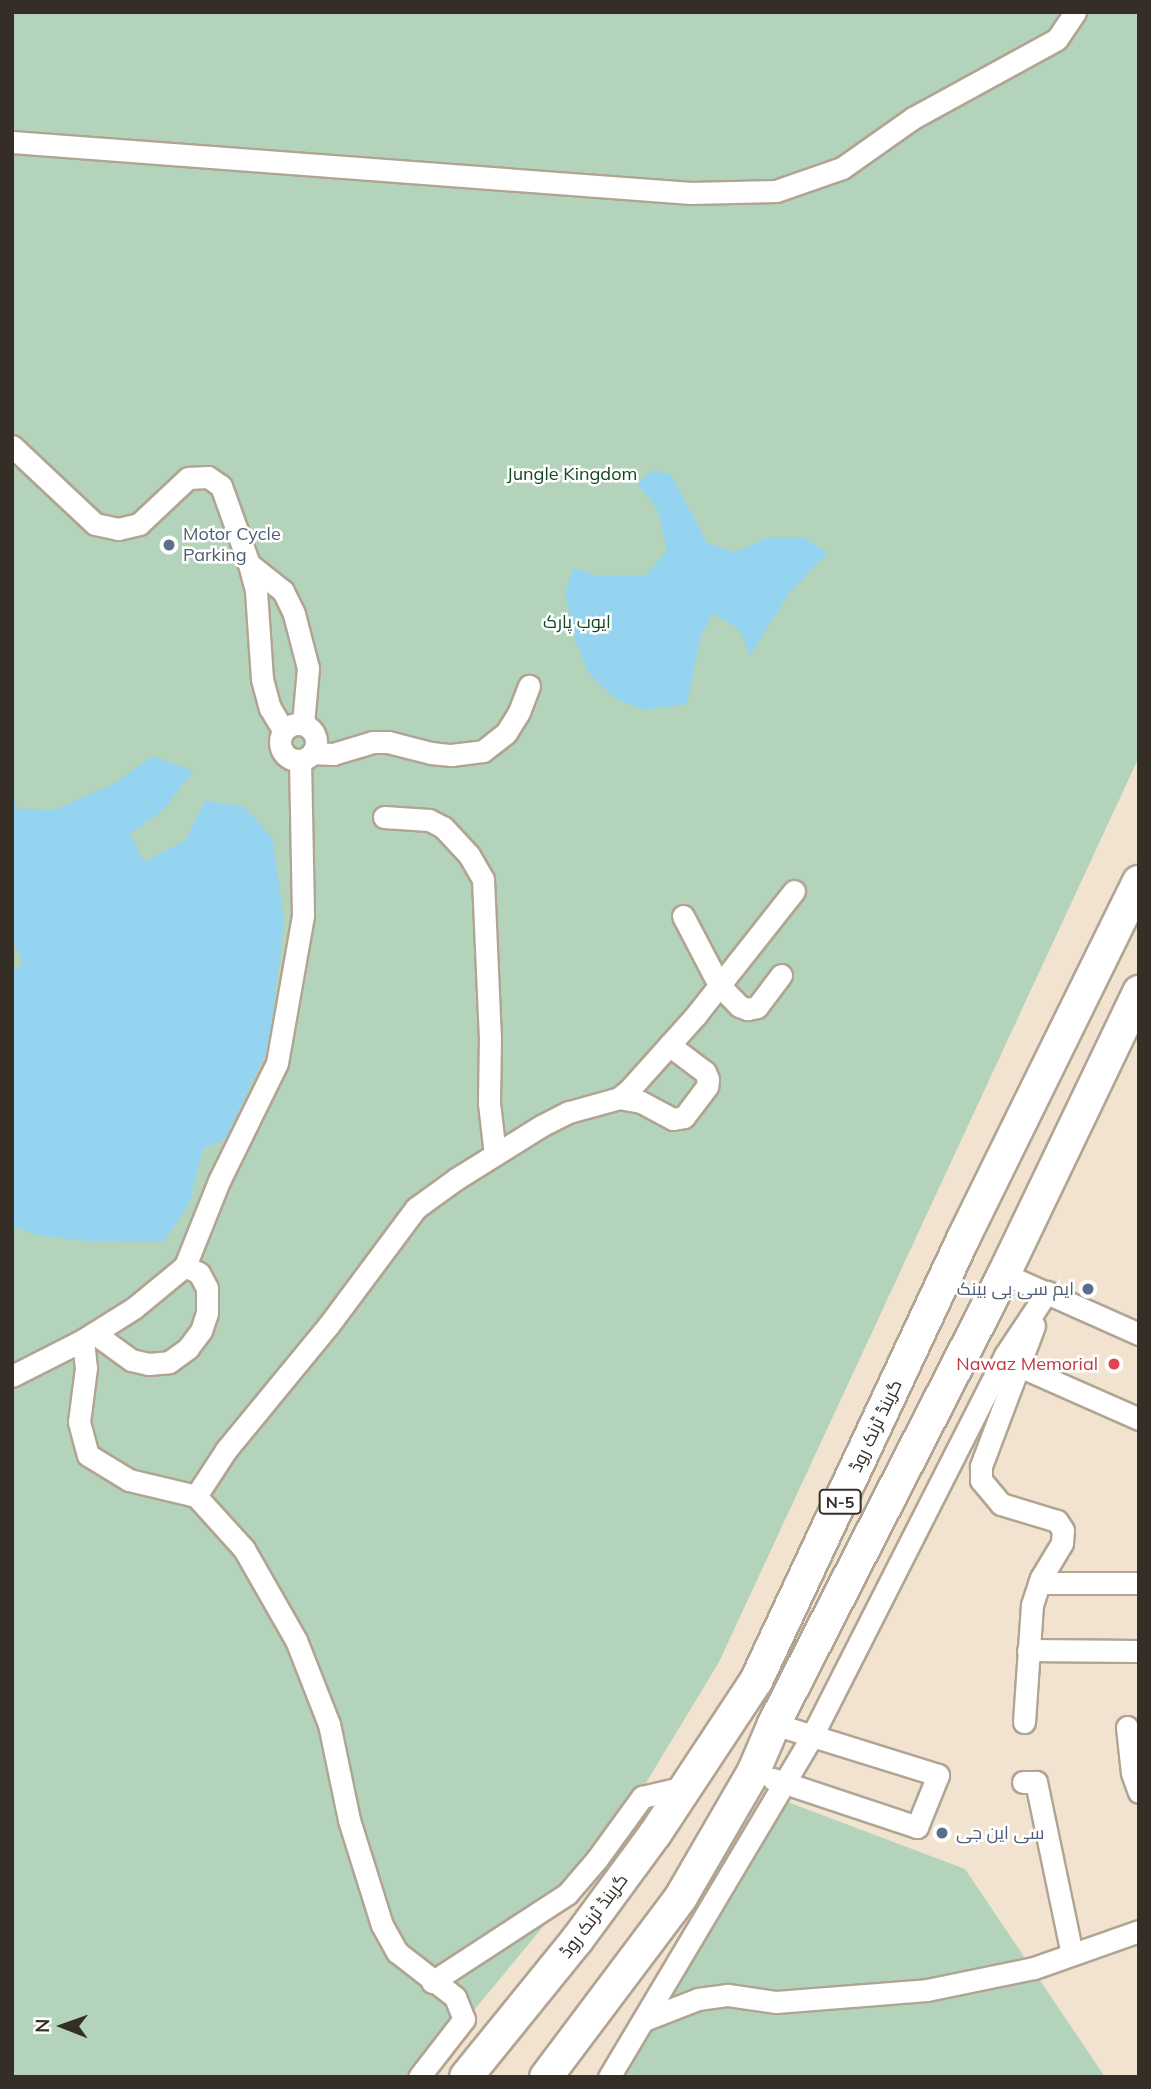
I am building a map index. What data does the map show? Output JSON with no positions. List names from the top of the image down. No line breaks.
{"streets":{"highway":["گرینڈ ٹرنک روڈ","N-5"]},"parks":["Jungle Kingdom","ایوب پارک"],"places":["Motor Cycle Parking","ایم سی بی بینک","Nawaz Memorial","سی این جی"],"north":"left"}
